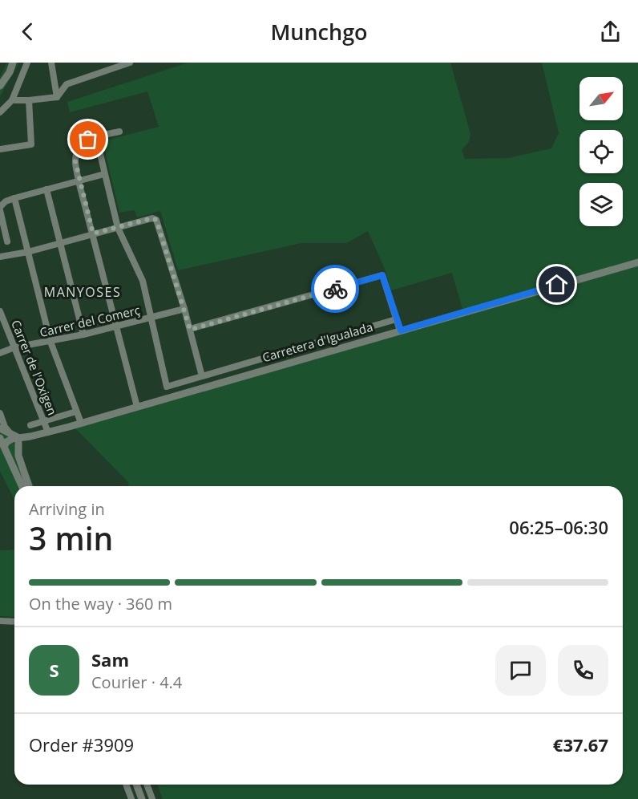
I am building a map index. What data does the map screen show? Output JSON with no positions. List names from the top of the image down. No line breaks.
{"streets":{"street":["Carrer del Comerç","Carretera d'Igualada","Carrer de l'Oxigen"]},"crossings":[["Carrer del Comerç","Carrer de l'Oxigen"],["Carretera d'Igualada","Carrer de l'Oxigen"]],"districts":["MANYOSES"],"north":"top right","page":{"header":"Munchgo","heading":["3 min","Arriving in","06:25–06:30"],"panel":["Sam","Courier · 4.4","Order #3909","€37.67"],"bar":"On the way · 360 m","round":"S"}}
